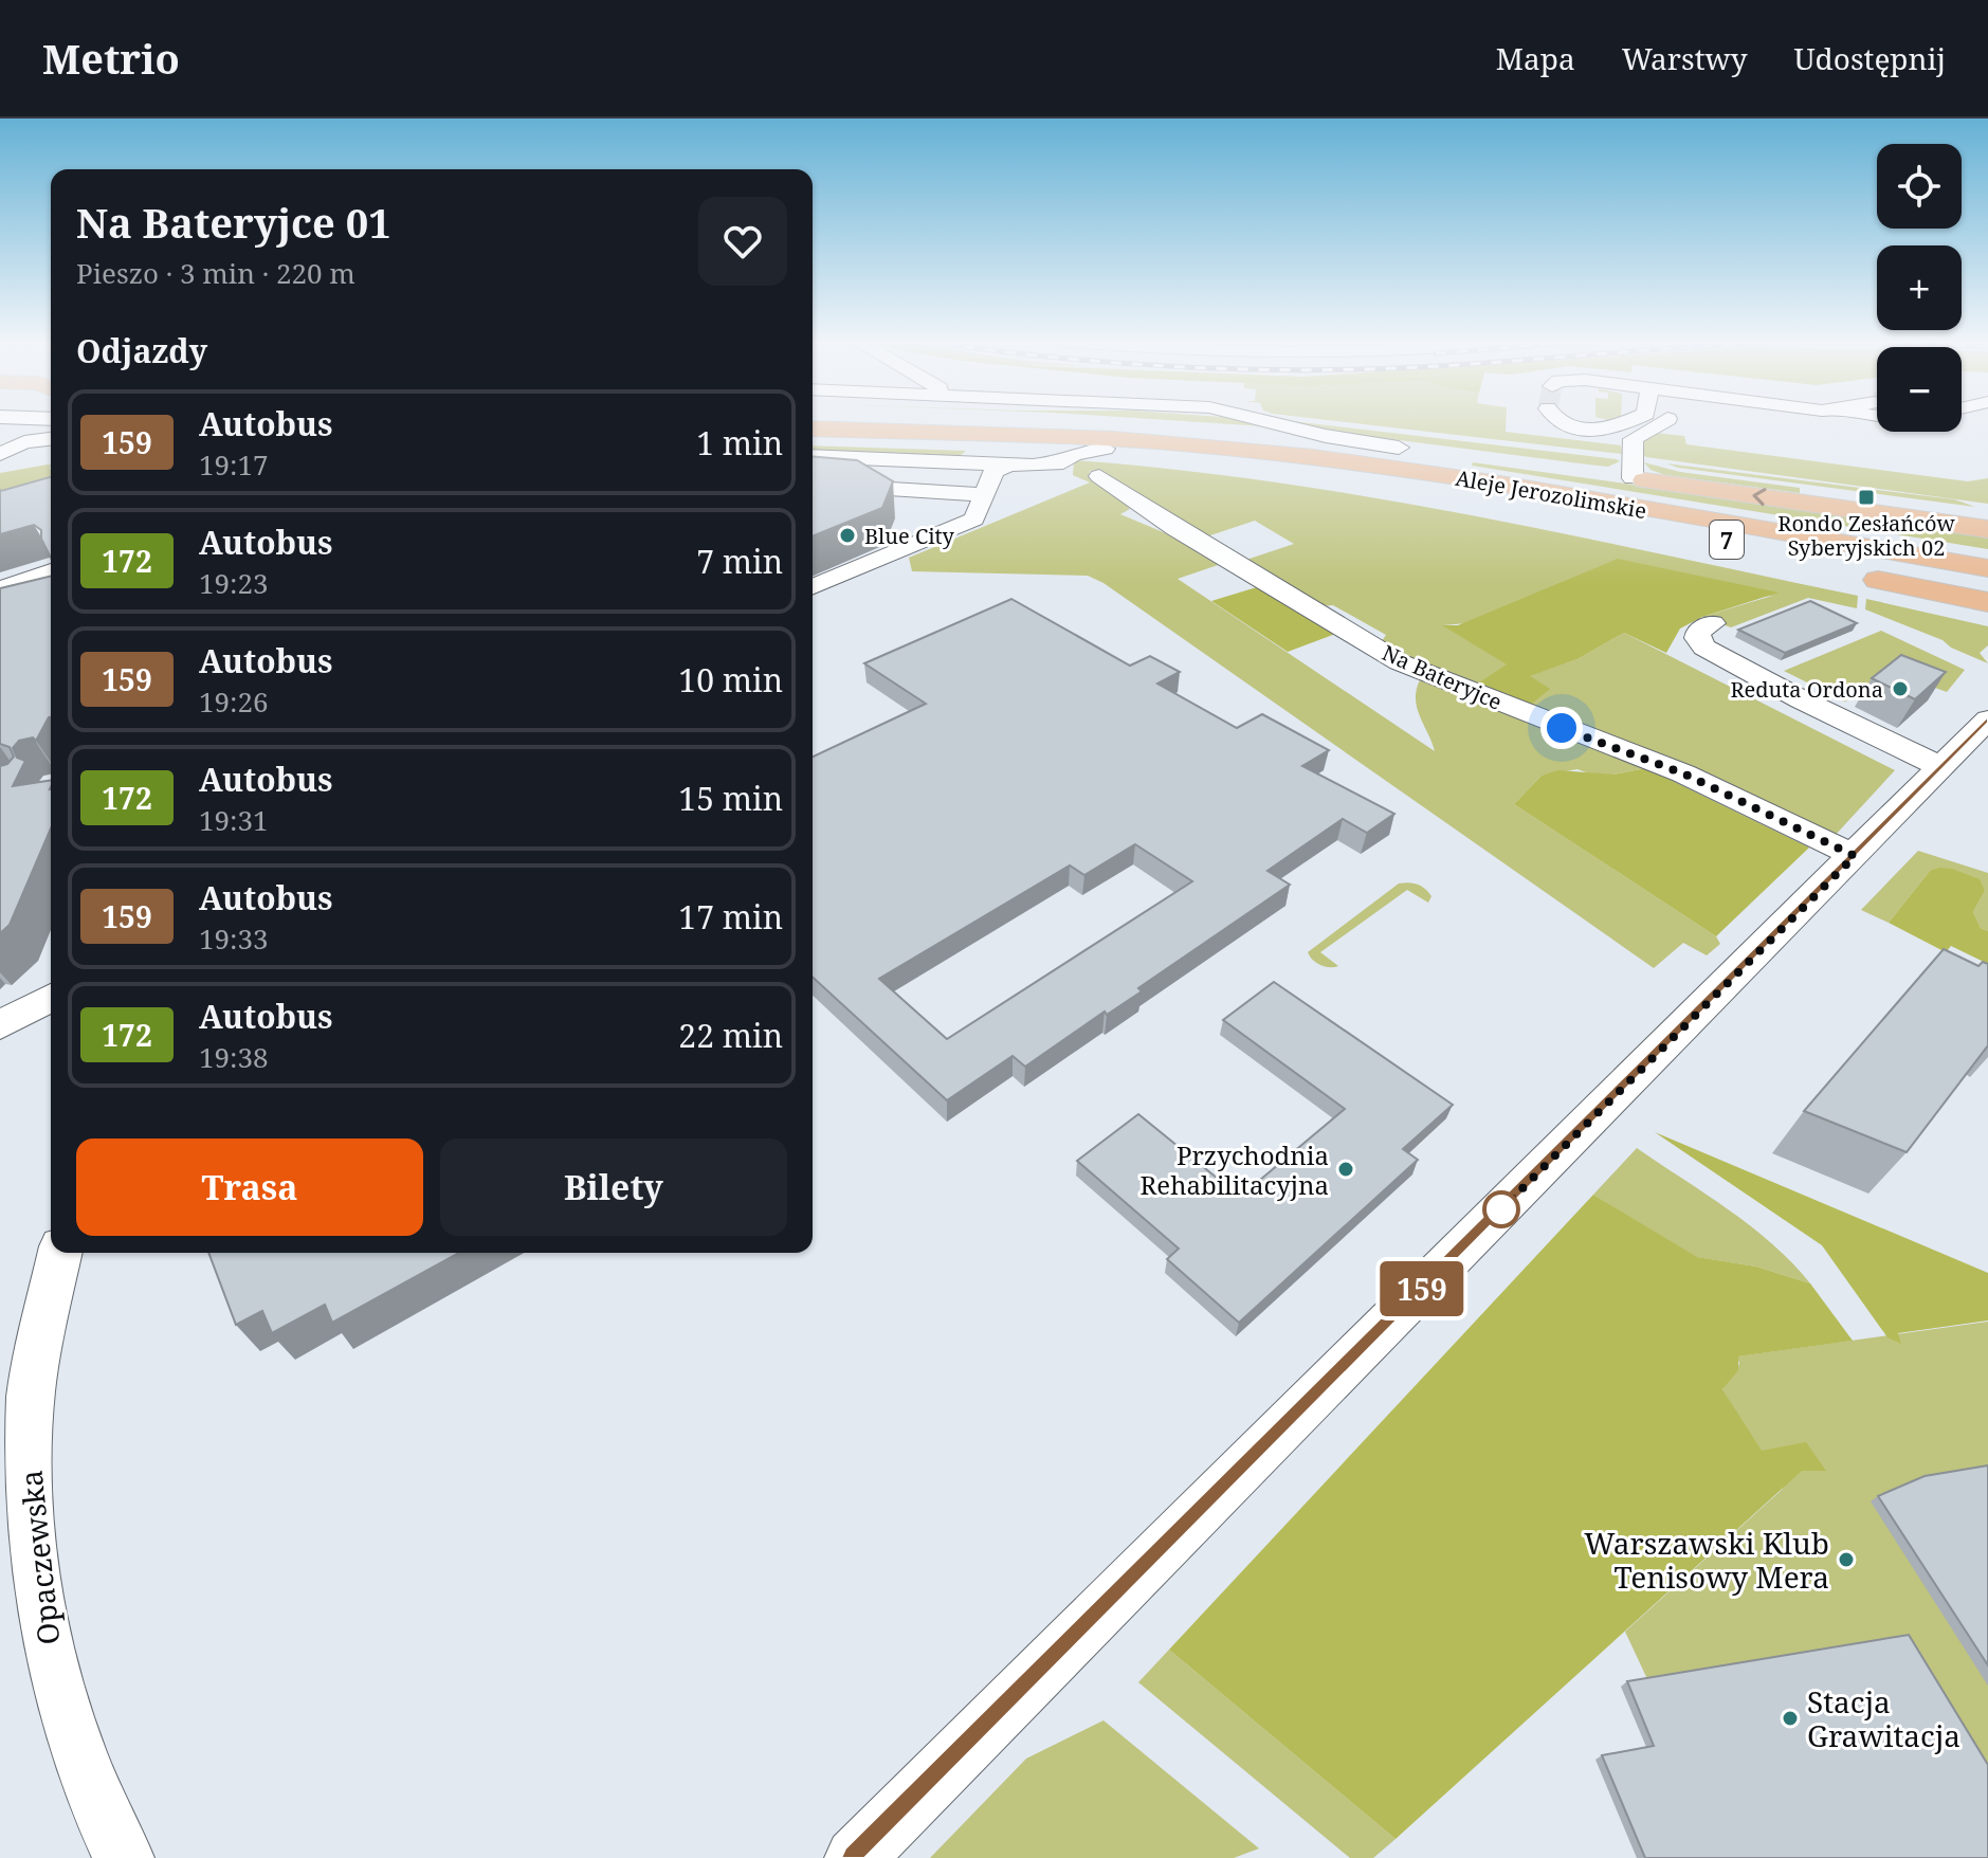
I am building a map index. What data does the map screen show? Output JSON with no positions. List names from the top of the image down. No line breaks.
{"streets":{"main road":["Aleje Jerozolimskie","7"],"street":["Na Bateryjce","Opaczewska"]},"crossings":[["Aleje Jerozolimskie","7"]],"places":{"transit":["Rondo Zesłańców Syberyjskich 02"],"other":["Blue City","Reduta Ordona","Przychodnia Rehabilitacyjna","Warszawski Klub Tenisowy Mera","Stacja Grawitacja"]},"lines":["bus line 159"],"page":{"header":"Metrio","nav":["Mapa","Warstwy","Udostępnij"],"on_map":"159","map_buttons":["+","−"],"heading":[["Na Bateryjce 01","Pieszo · 3 min · 220 m"],"Odjazdy"],"list":[{"mark":"159","name":"Autobus","note":"19:17","value":"1 min"},{"mark":"172","name":"Autobus","note":"19:23","value":"7 min"},{"mark":"159","name":"Autobus","note":"19:26","value":"10 min"},{"mark":"172","name":"Autobus","note":"19:31","value":"15 min"},{"mark":"159","name":"Autobus","note":"19:33","value":"17 min"},{"mark":"172","name":"Autobus","note":"19:38","value":"22 min"}],"buttons":["Trasa","Bilety"]}}
